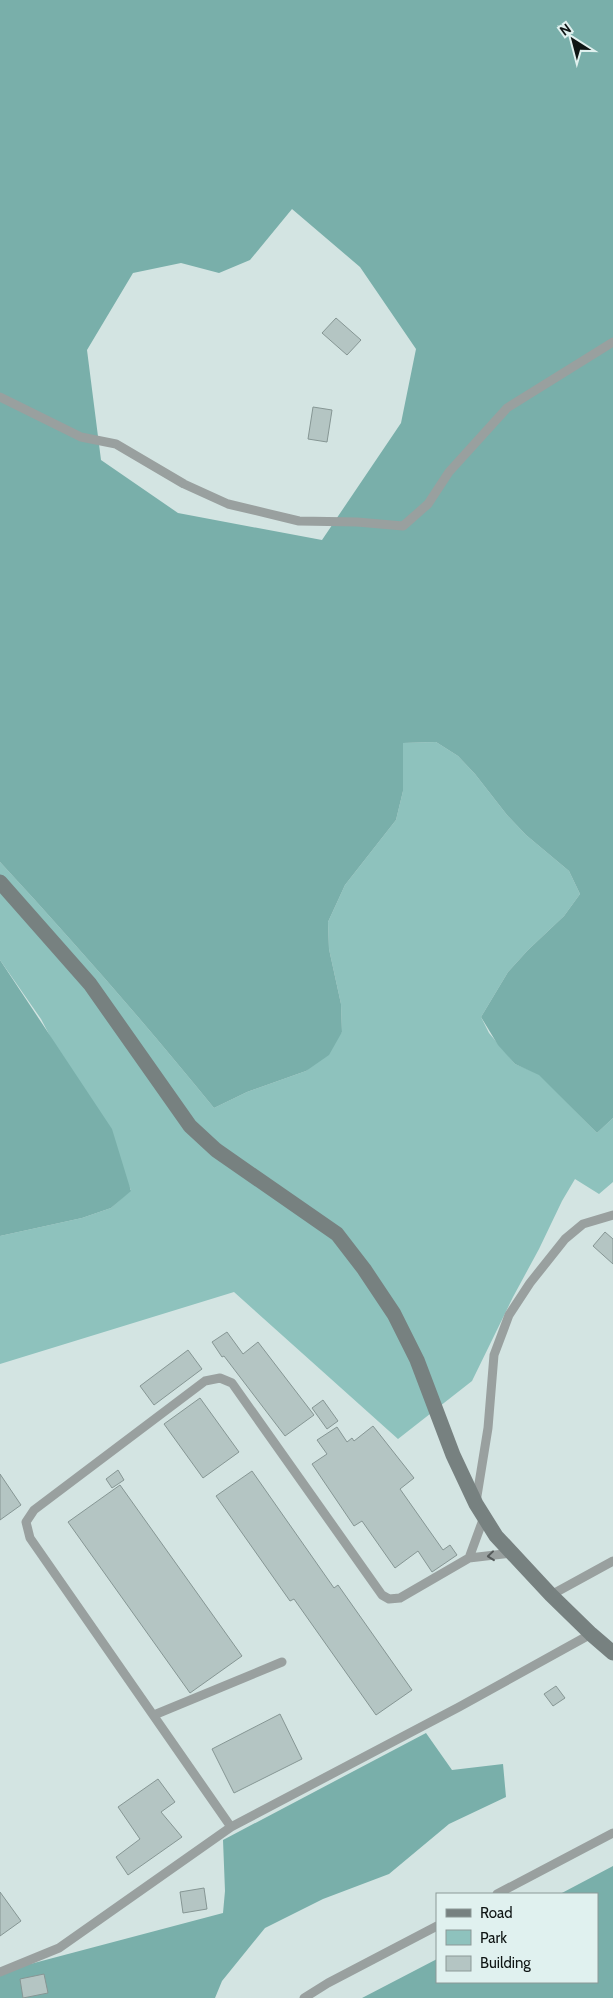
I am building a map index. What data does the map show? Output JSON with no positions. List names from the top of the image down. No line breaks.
{"legend":["Road","Park","Building"],"north":"top left"}
